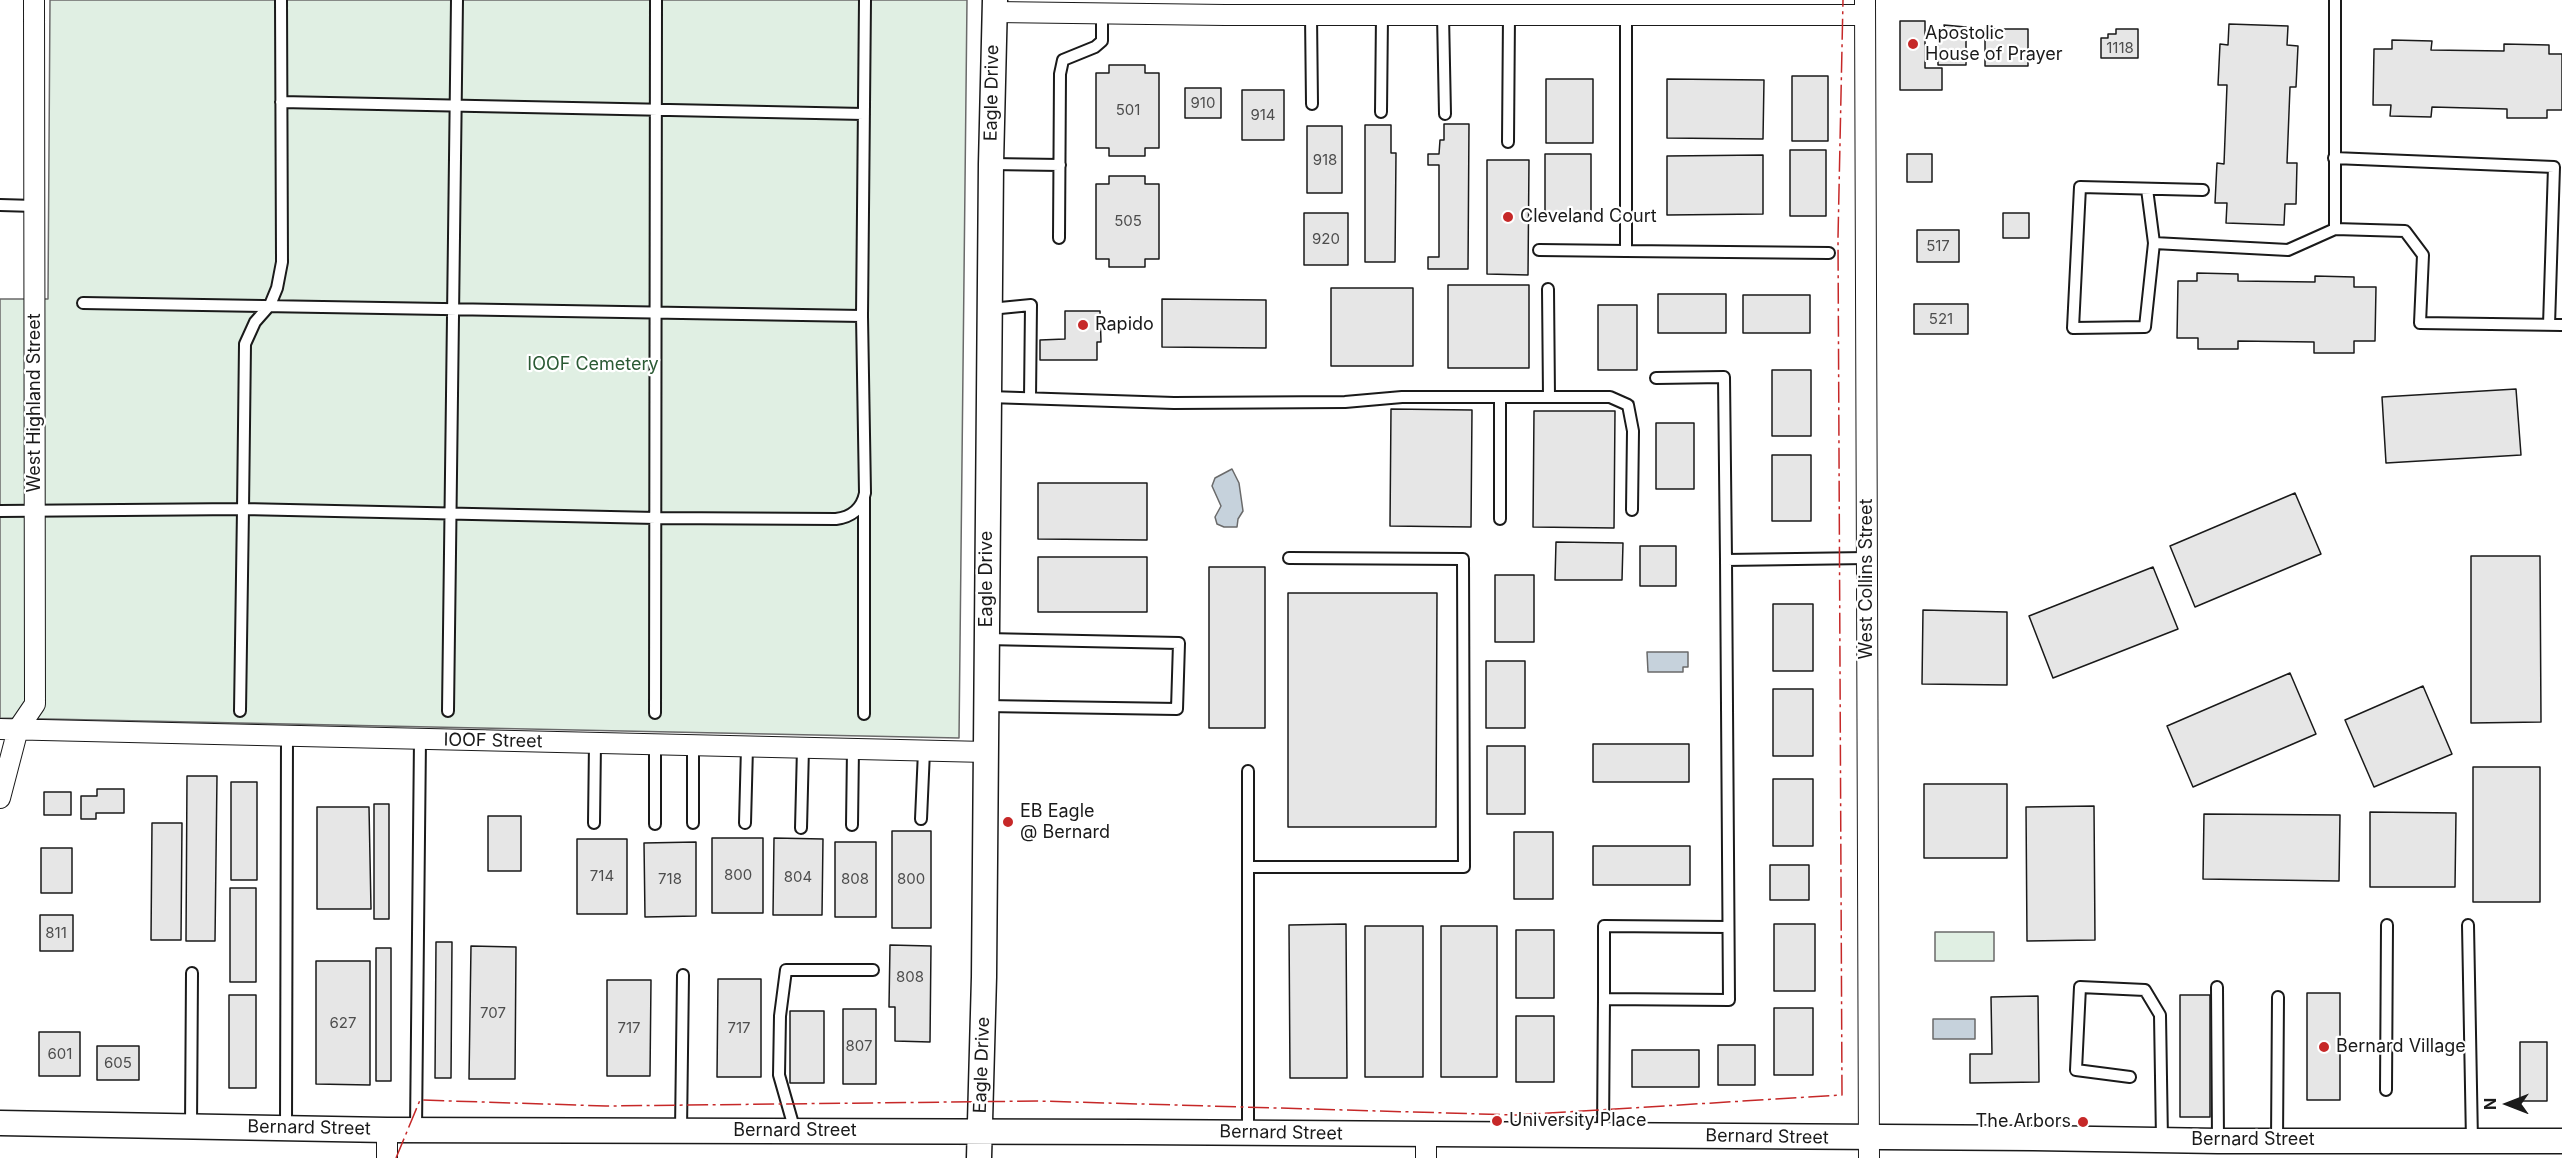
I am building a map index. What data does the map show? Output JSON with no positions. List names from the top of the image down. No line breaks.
{"streets":{"street":["Eagle Drive","West Highland Street","West Collins Street","IOOF Street","Bernard Street"]},"crossings":[["Eagle Drive","IOOF Street"],["Eagle Drive","Bernard Street"],["West Highland Street","IOOF Street"],["West Collins Street","Bernard Street"]],"parks":["IOOF Cemetery"],"places":["Apostolic House of Prayer","Cleveland Court","Rapido","EB Eagle @ Bernard","Bernard Village","University Place","The Arbors"],"house_numbers":["1118","910","501","914","918","505","920","517","521","800","714","804","718","808","800","811","808","707","627","717","717","807","601","605"],"north":"left"}
